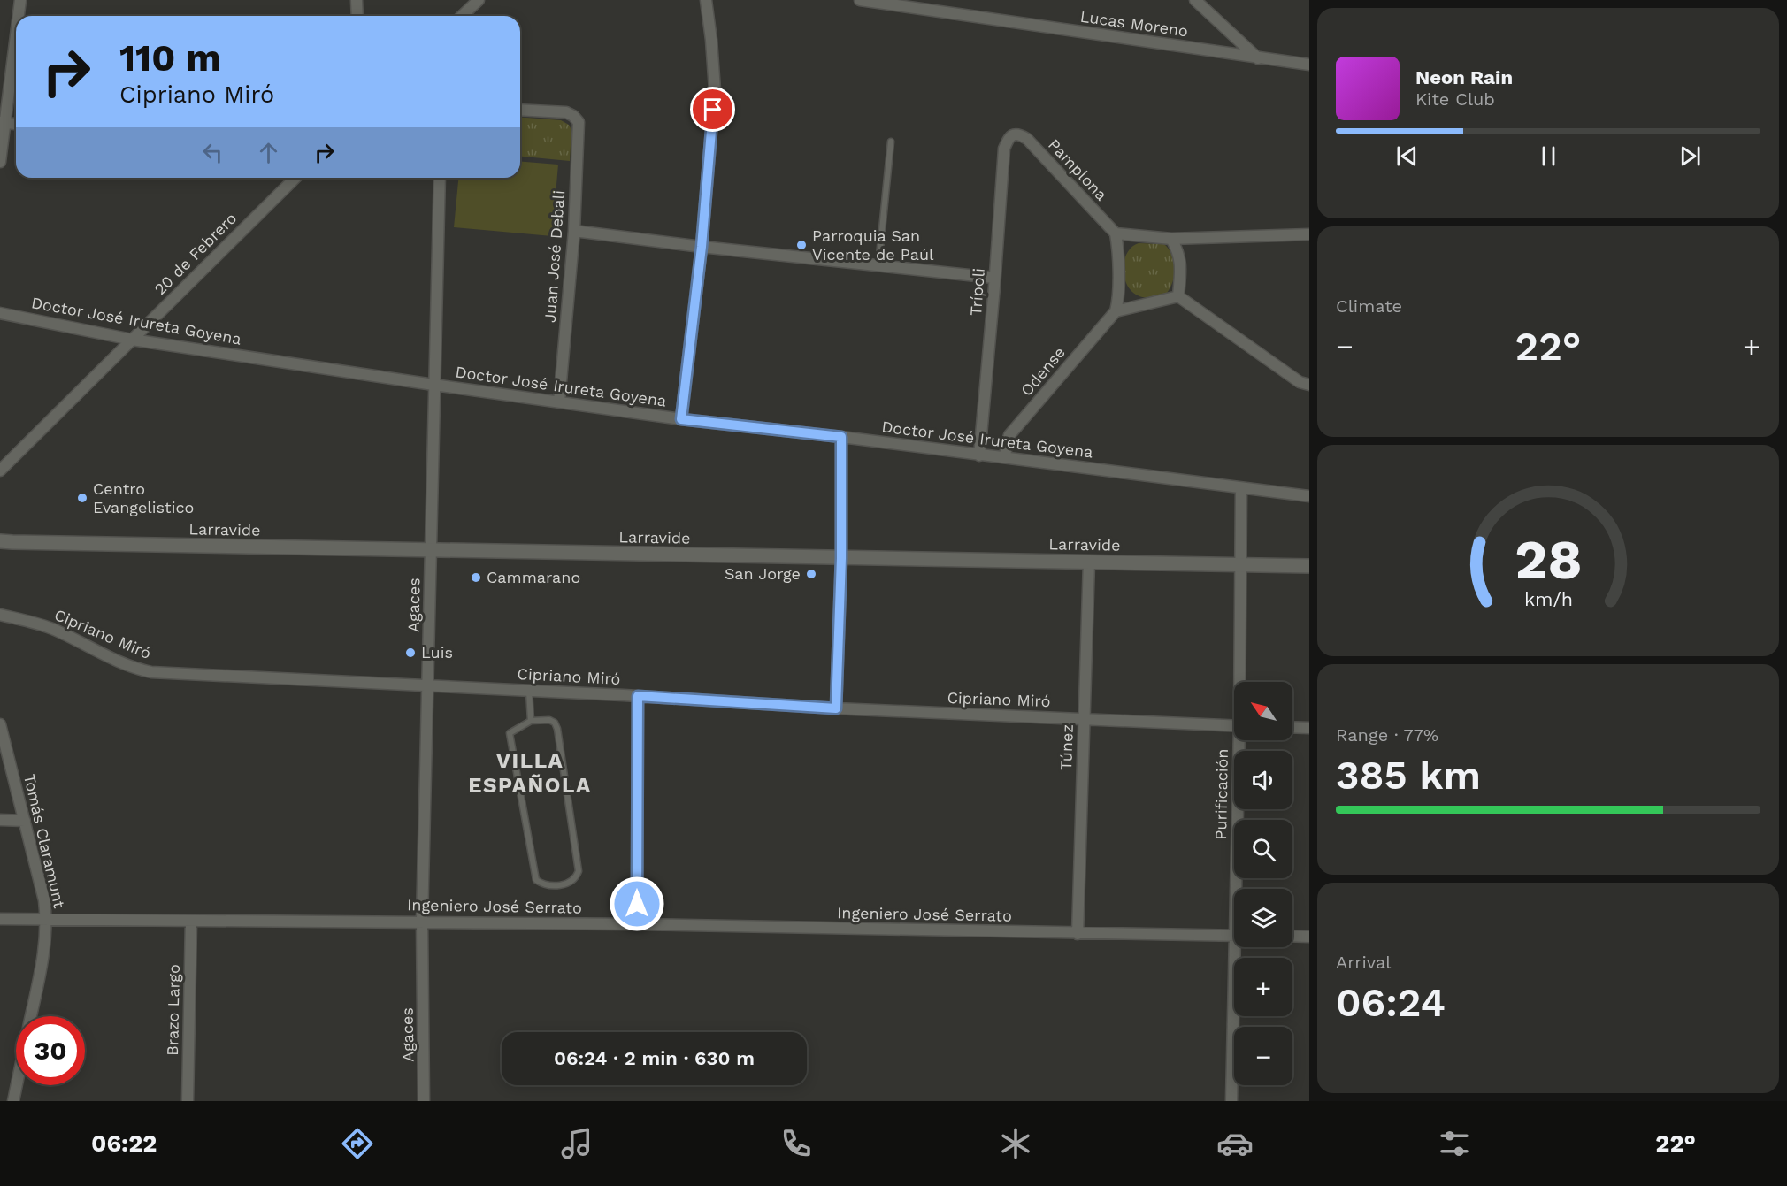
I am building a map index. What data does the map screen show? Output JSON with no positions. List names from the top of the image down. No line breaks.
{"streets":{"street":["Lucas Moreno","Pamplona","20 de Febrero","Juan José Debali","Trípoli","Doctor José Irureta Goyena","Odense","Larravide","Agaces","Cipriano Miró","Túnez","Purificación","Tomás Claramunt","Ingeniero José Serrato","Brazo Largo"]},"crossings":[["Pamplona","Trípoli"],["20 de Febrero","Doctor José Irureta Goyena"],["Juan José Debali","Doctor José Irureta Goyena"],["Trípoli","Doctor José Irureta Goyena"],["Doctor José Irureta Goyena","Odense"],["Doctor José Irureta Goyena","Agaces"],["Doctor José Irureta Goyena","Purificación"],["Larravide","Agaces"],["Larravide","Túnez"],["Larravide","Purificación"],["Agaces","Cipriano Miró"],["Agaces","Ingeniero José Serrato"],["Cipriano Miró","Túnez"],["Túnez","Ingeniero José Serrato"],["Tomás Claramunt","Ingeniero José Serrato"],["Ingeniero José Serrato","Brazo Largo"]],"districts":["VILLA ESPAÑOLA"],"places":["Parroquia San Vicente de Paúl","Centro Evangelistico","San Jorge","Cammarano","Luis"],"north":"top left","page":{"turn":["110 m","Cipriano Miró"],"song":["Neon Rain","Kite Club"],"tile":["Climate",["Range · 77%","385 km"],["Arrival","06:24"]],"heat":["−","22°","+"],"map_buttons":["+","−"],"limit":"30","trip":"06:24 · 2 min · 630 m","tabs":["06:22","22°"],"gauge":["28","km/h"]}}
